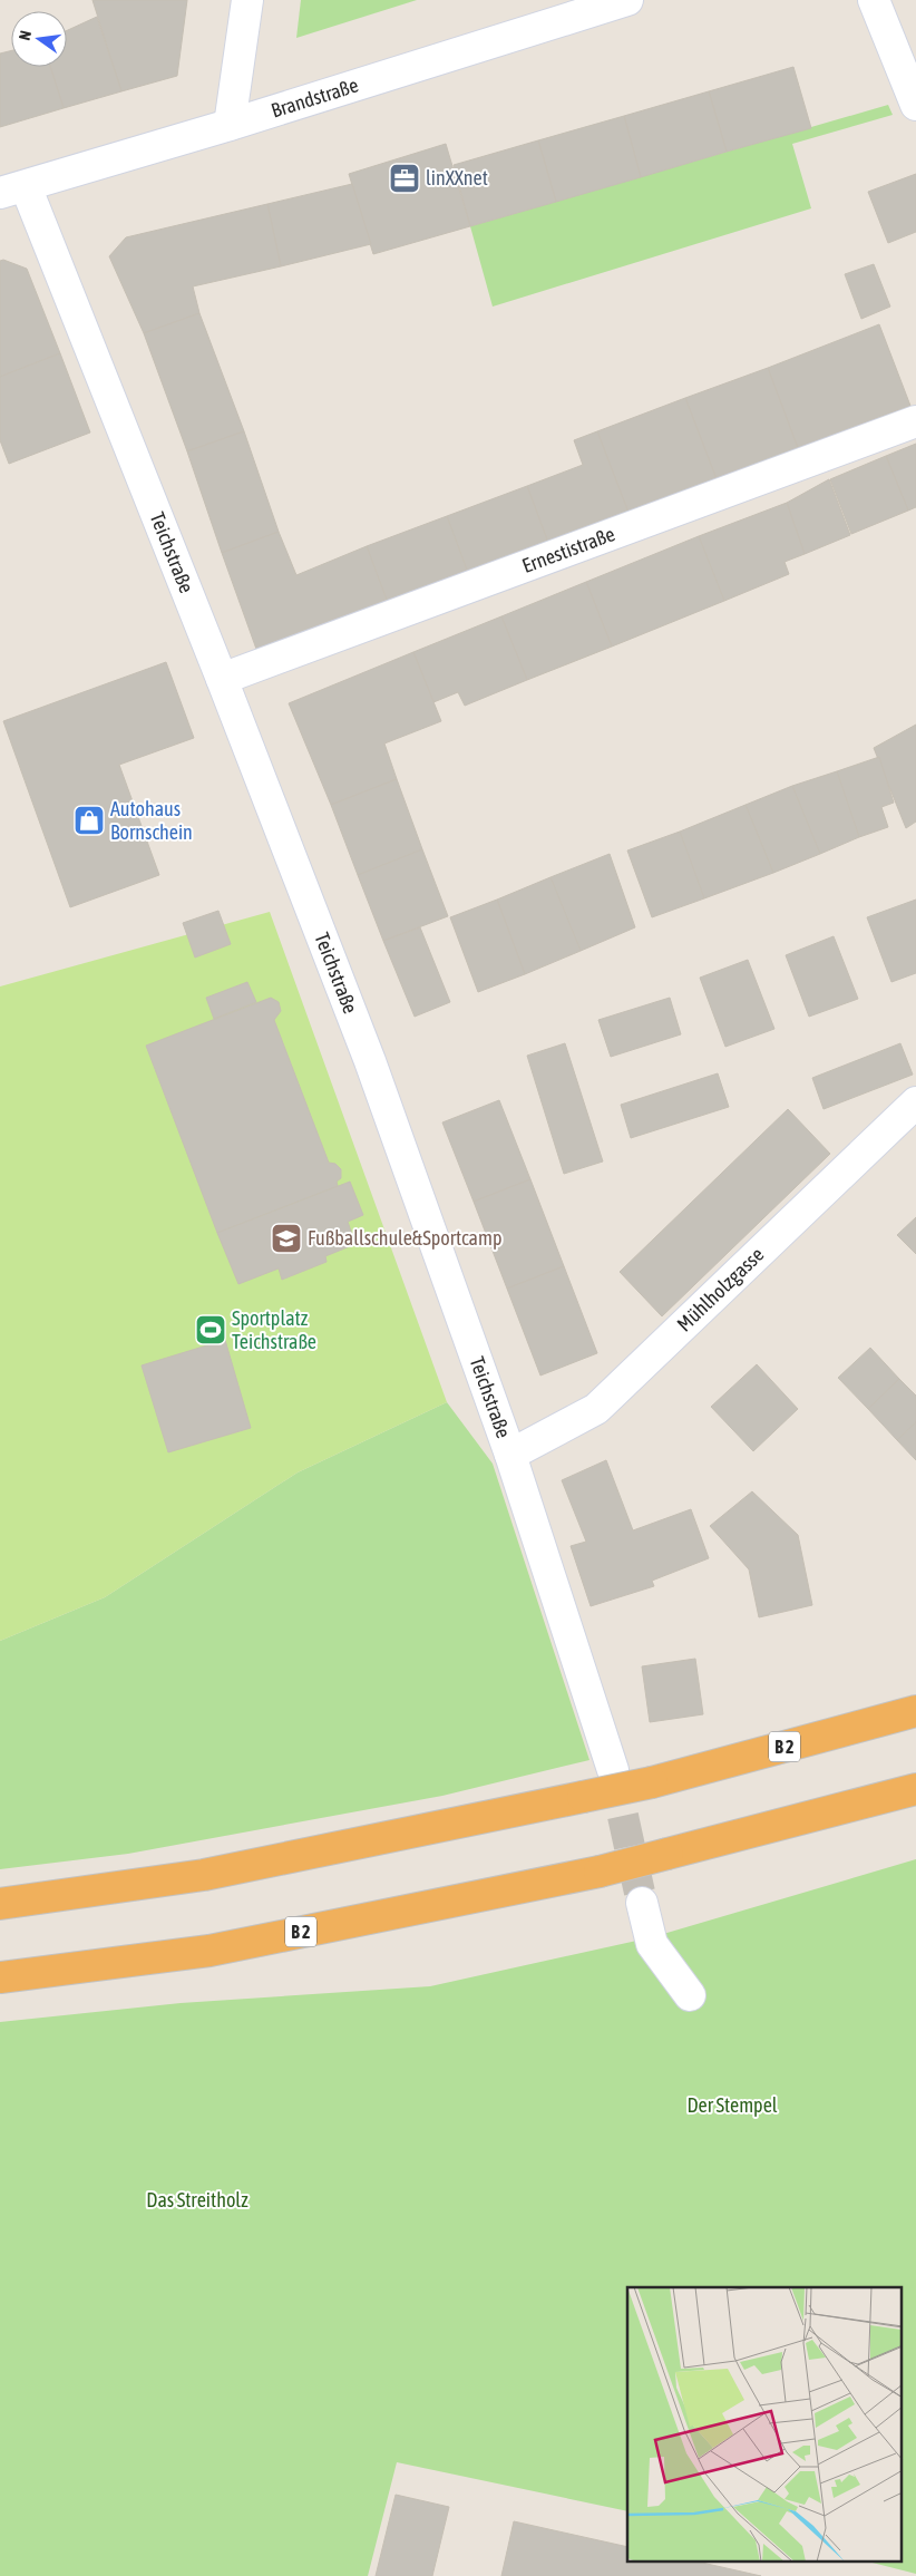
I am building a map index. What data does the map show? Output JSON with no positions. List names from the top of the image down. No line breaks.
{"streets":{"highway":["B 2"],"street":["Brandstraße","Ernestistraße","Teichstraße","Mühlholzgasse"]},"crossings":[["Brandstraße","Teichstraße"],["Ernestistraße","Teichstraße"],["Teichstraße","Mühlholzgasse"]],"parks":["Der Stempel","Das Streitholz"],"places":{"office":["linXXnet"],"shop":["Autohaus Bornschein"],"school or university":["Fußballschule&Sportcamp"],"sports":["Sportplatz Teichstraße"]},"north":"left"}
